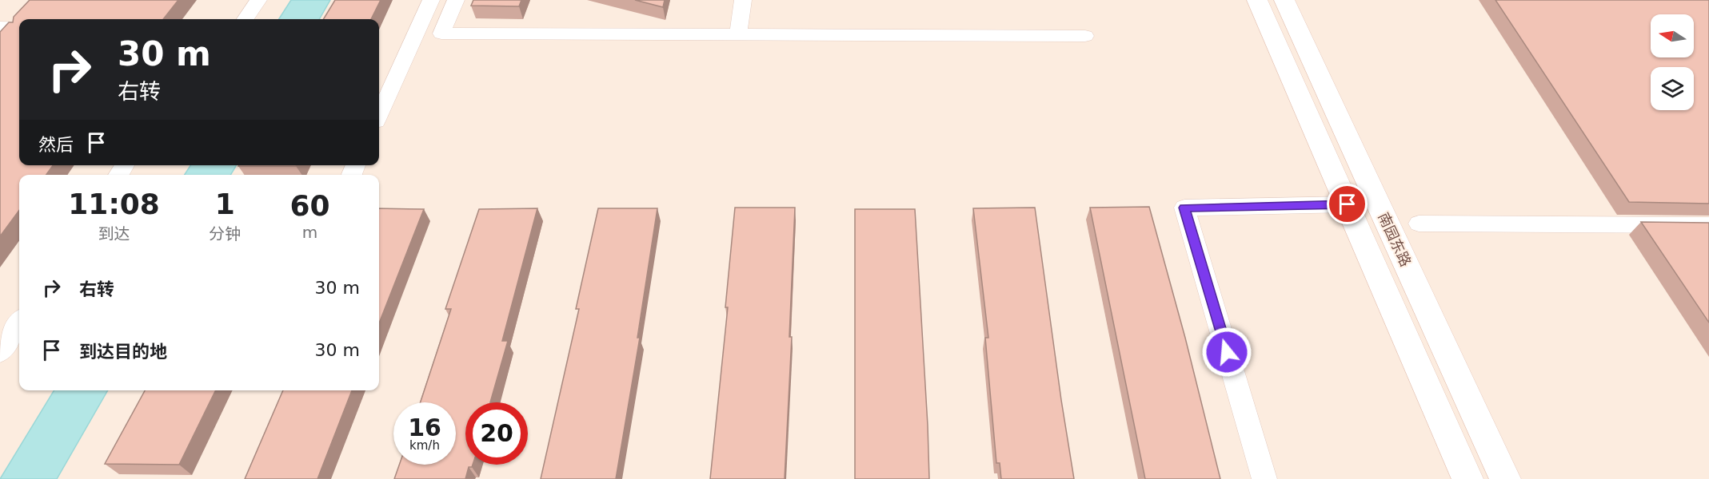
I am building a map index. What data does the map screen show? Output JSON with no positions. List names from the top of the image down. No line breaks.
{"streets":{"main road":["南园东路"]},"north":"left","page":{"turn":["30 m","右转"],"then":"然后","eta":["11:08","到达","1","分钟","60","m"],"list":[{"name":"右转","value":"30 m"},{"name":"到达目的地","value":"30 m"}],"speed":"16 km/h","limit":"20"}}
